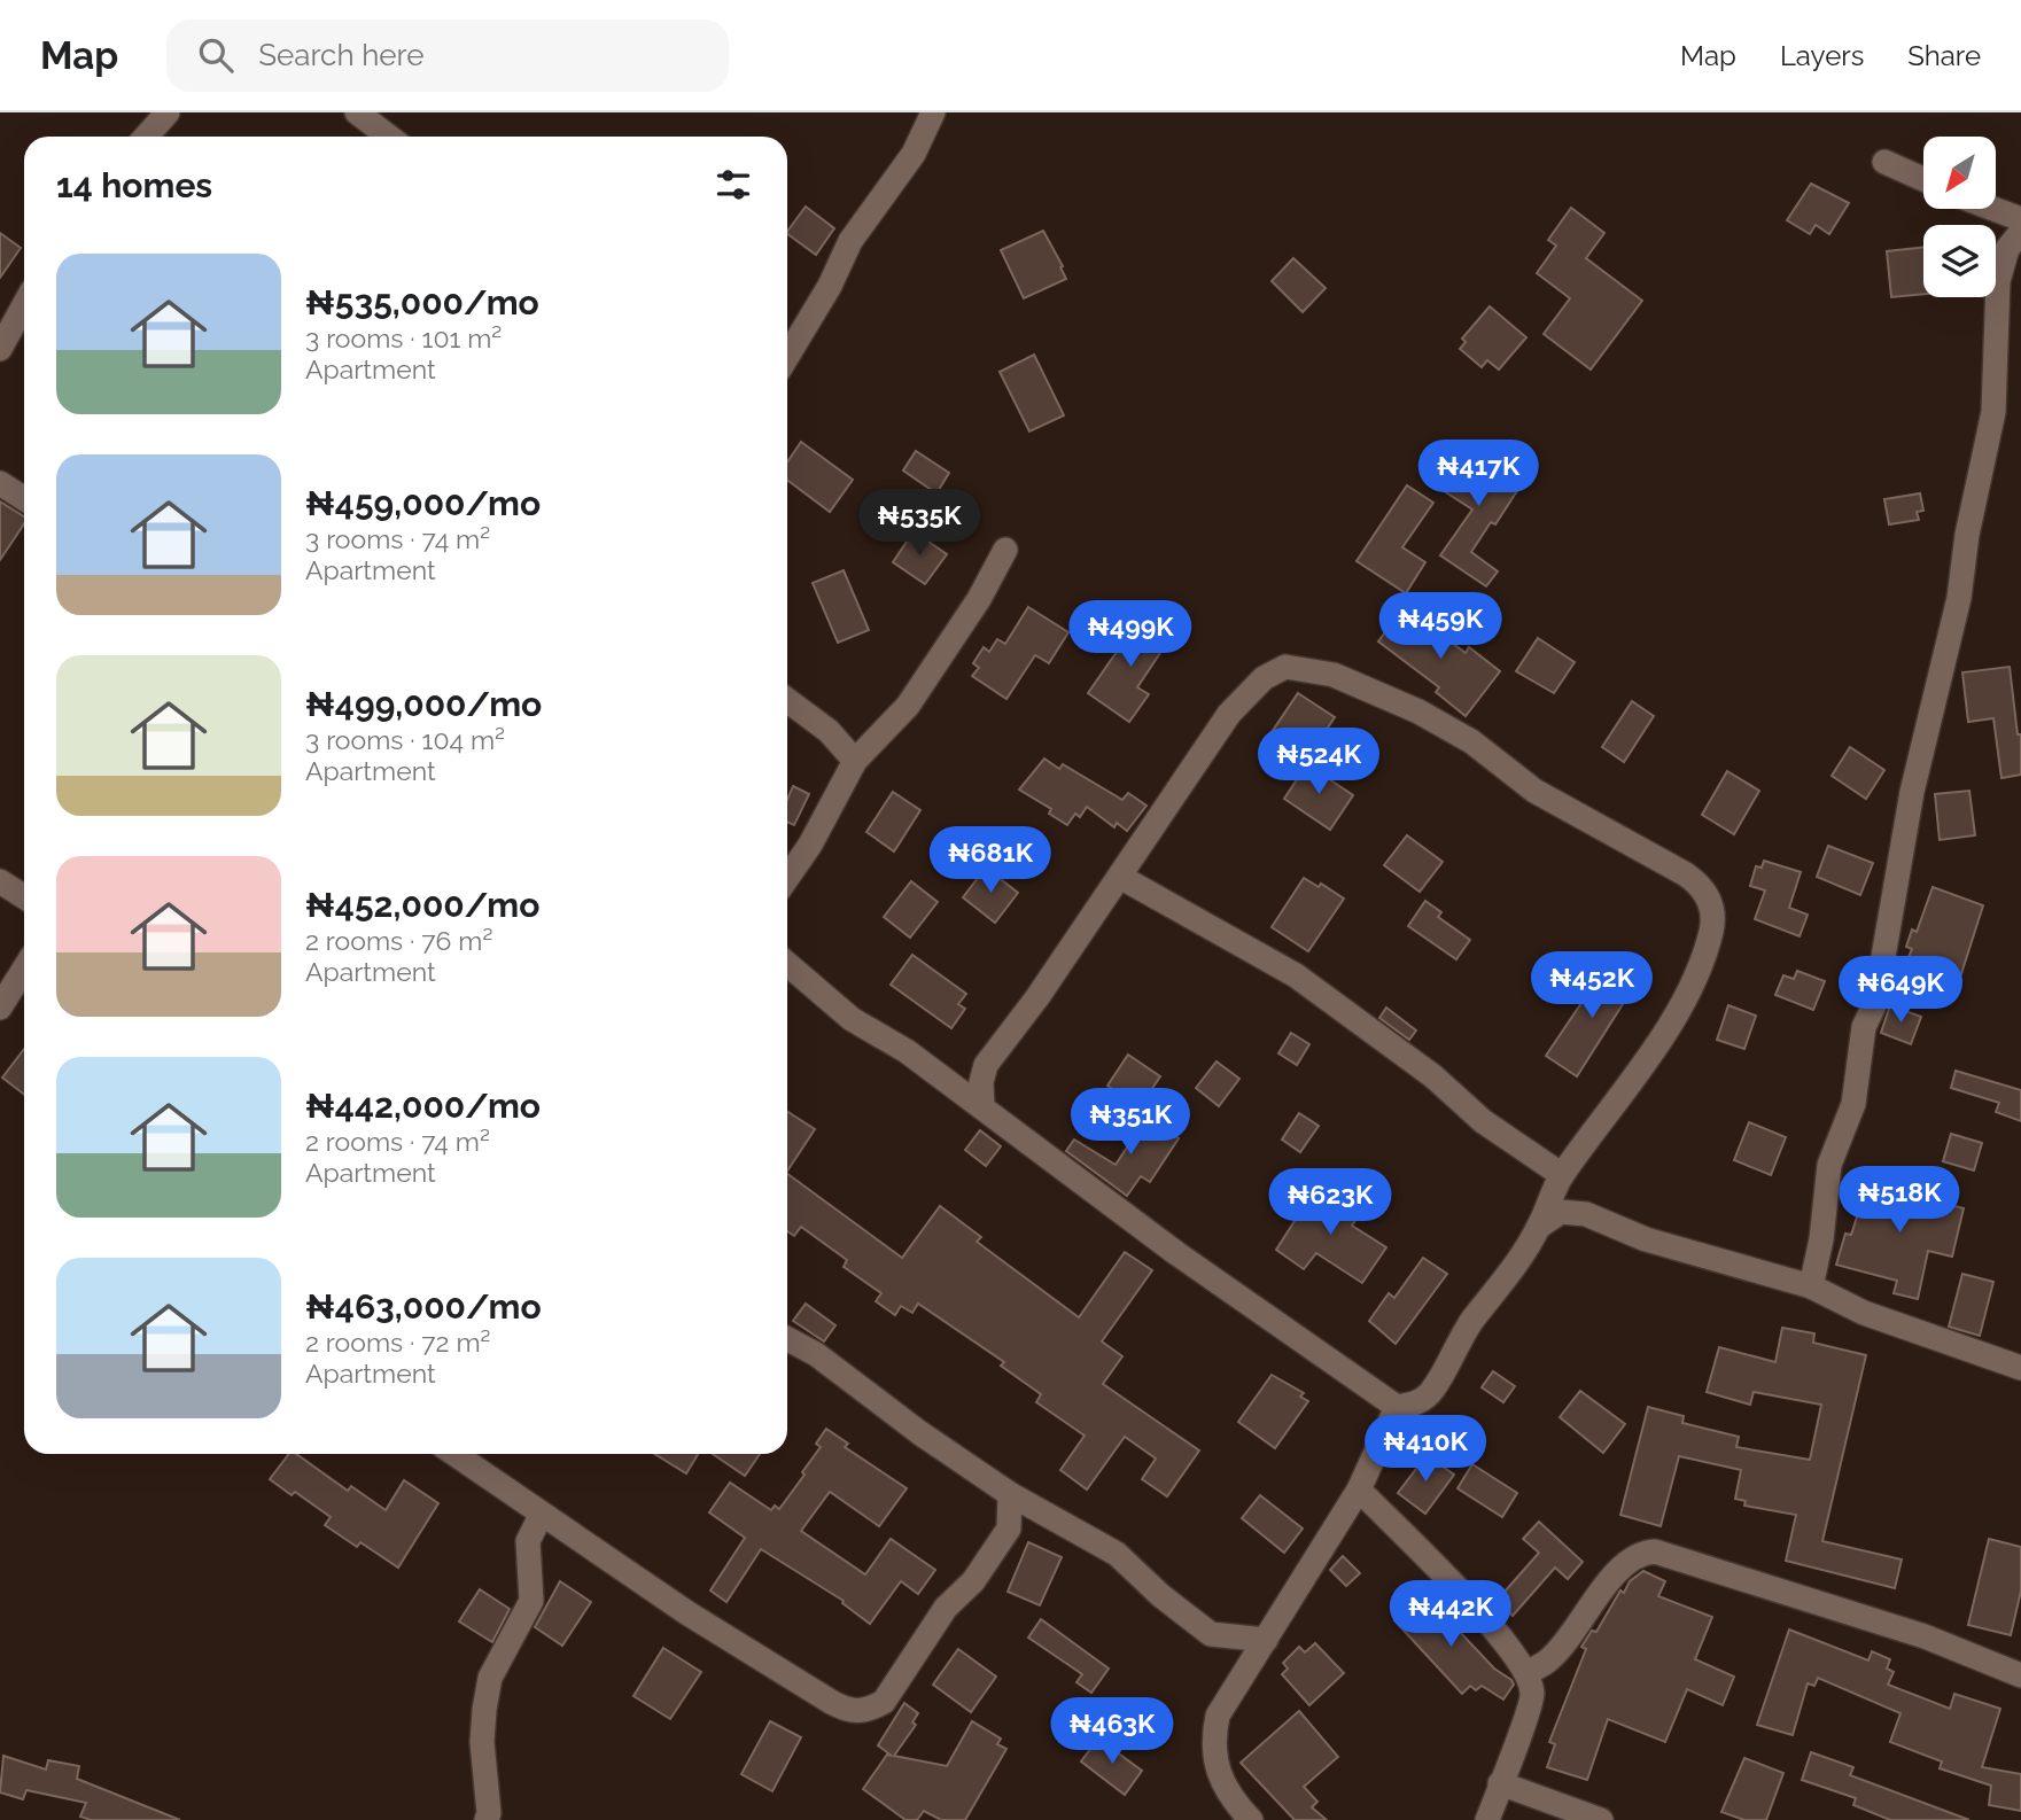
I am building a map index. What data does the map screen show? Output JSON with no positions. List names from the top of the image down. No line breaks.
{"north":"bottom left","page":{"header":"Map","search":"Search here","nav":["Map","Layers","Share"],"heading":"14 homes","list":[{"name":"₦535,000/mo","note":"3 rooms · 101 m² · Apartment"},{"name":"₦459,000/mo","note":"3 rooms · 74 m² · Apartment"},{"name":"₦499,000/mo","note":"3 rooms · 104 m² · Apartment"},{"name":"₦452,000/mo","note":"2 rooms · 76 m² · Apartment"},{"name":"₦442,000/mo","note":"2 rooms · 74 m² · Apartment"},{"name":"₦463,000/mo","note":"2 rooms · 72 m² · Apartment"}],"price":["₦417K","₦535K","₦459K","₦499K","₦524K","₦681K","₦452K","₦649K","₦351K","₦518K","₦623K","₦410K","₦442K","₦463K"]}}
